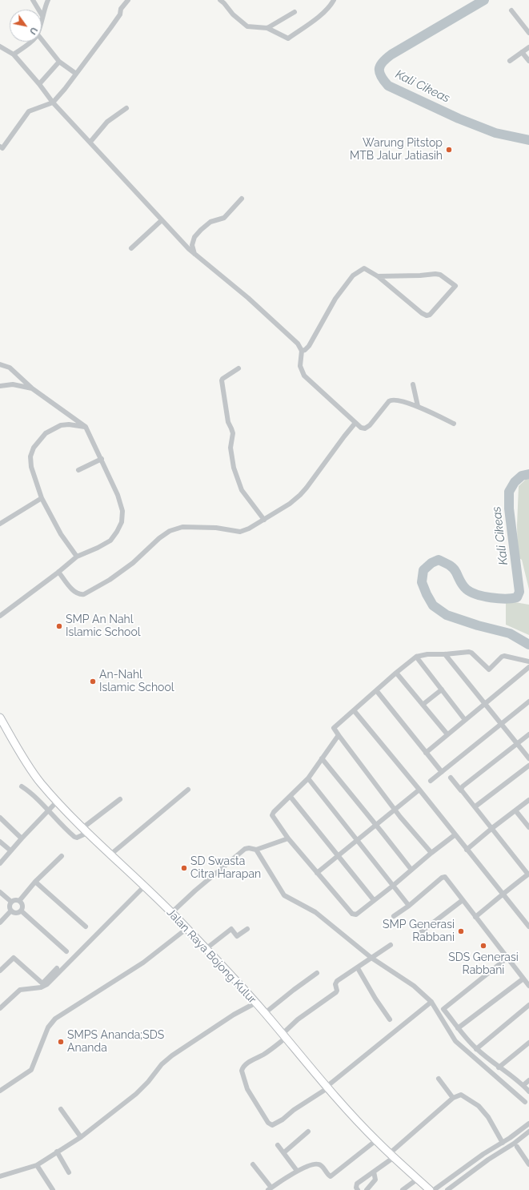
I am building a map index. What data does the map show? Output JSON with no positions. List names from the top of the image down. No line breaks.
{"streets":{"main road":["Jalan Raya Bojong Kulur"]},"water":["Kali Cikeas"],"places":["Warung Pitstop MTB Jalur Jatiasih","SMP An Nahl Islamic School","An-Nahl Islamic School","SD Swasta Citra Harapan","SMP Generasi Rabbani","SDS Generasi Rabbani","SMPS Ananda;SDS Ananda"],"north":"bottom right"}
